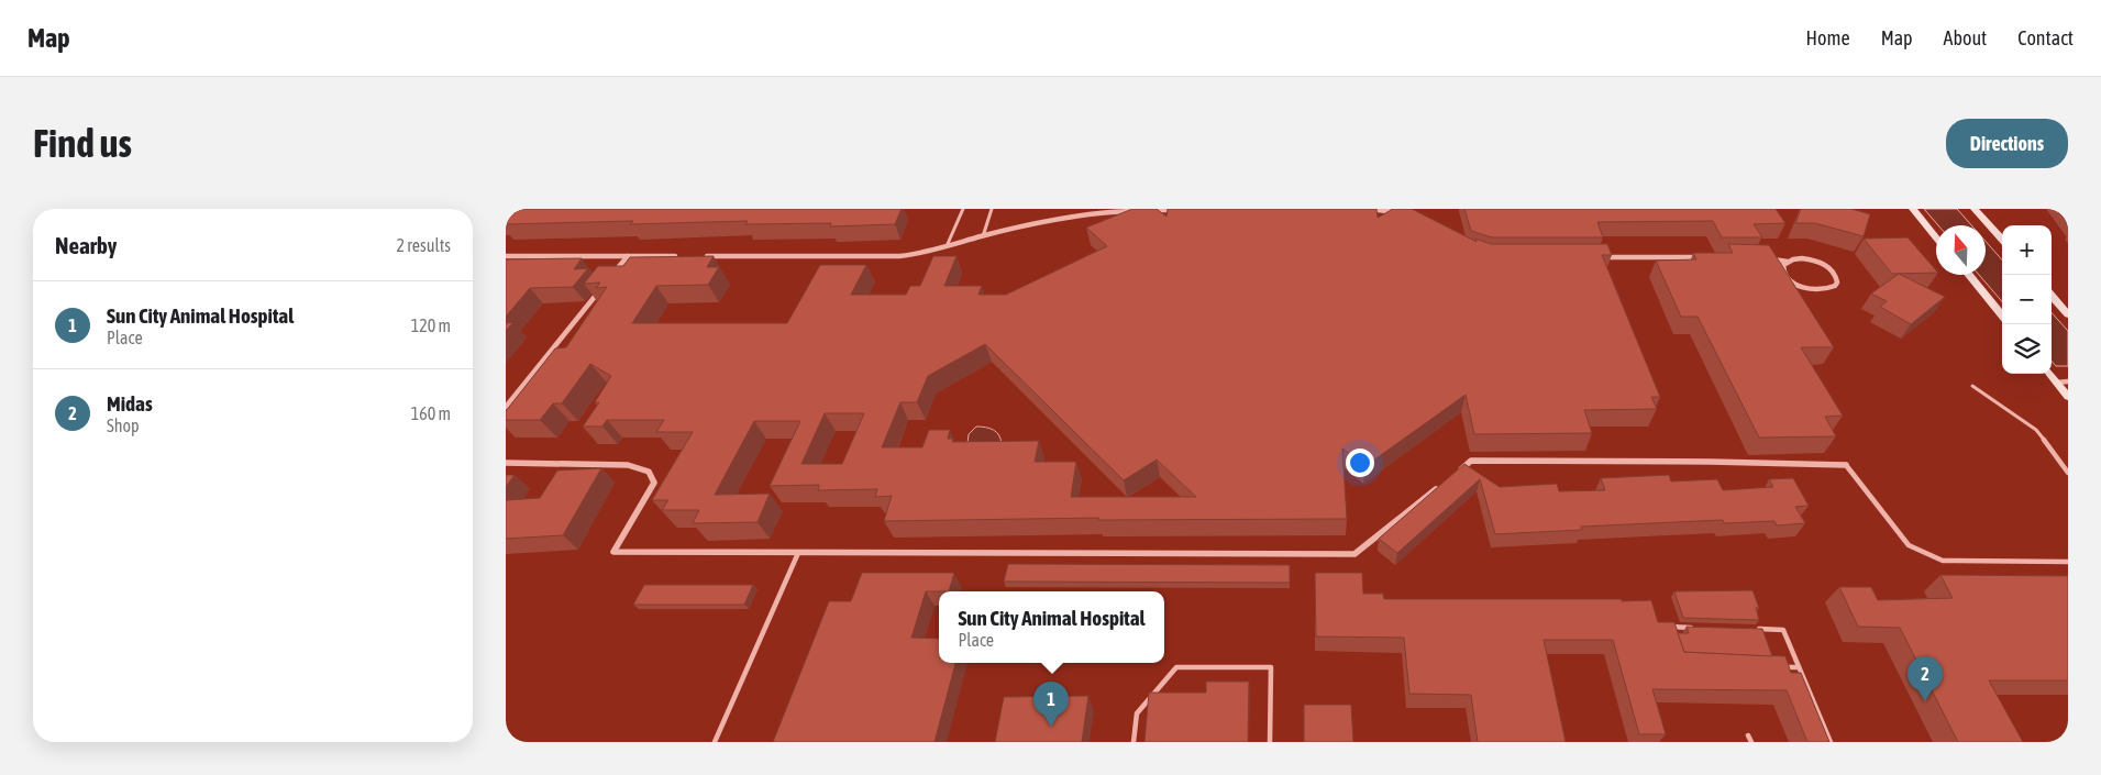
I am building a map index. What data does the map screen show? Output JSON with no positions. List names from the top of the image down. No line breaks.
{"north":"top","page":{"header":"Map","nav":["Home","Map","About","Contact"],"buttons":"Directions","title":"Find us","heading":["Nearby","2 results"],"map_buttons":["+","−"],"list":[{"mark":"1","name":"Sun City Animal Hospital","note":"Place","value":"120 m"},{"mark":"2","name":"Midas","note":"Shop","value":"160 m"}],"popup":["Sun City Animal Hospital","Place"],"pins":["2","1"]}}
